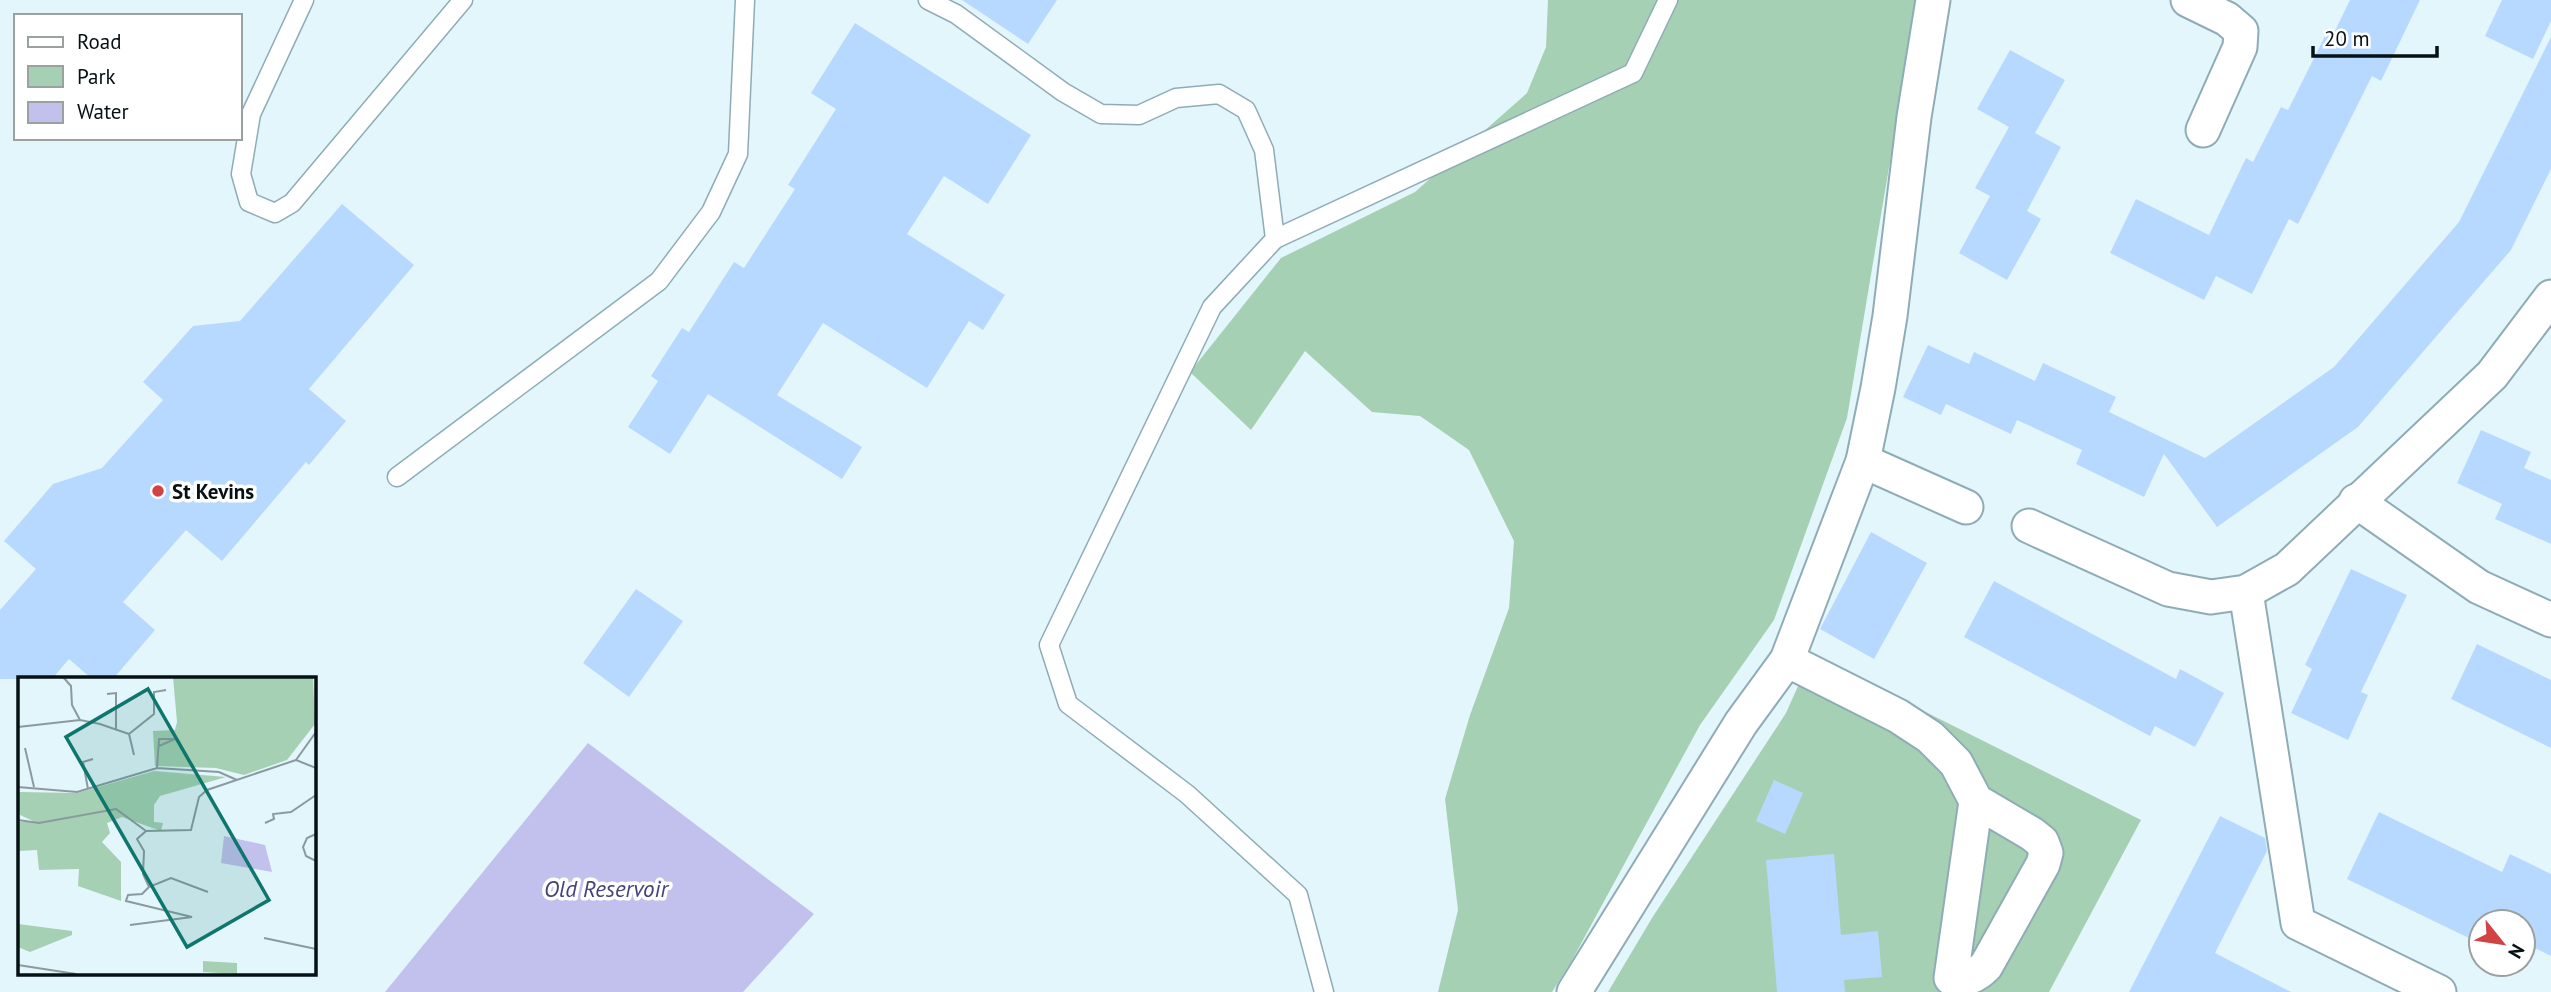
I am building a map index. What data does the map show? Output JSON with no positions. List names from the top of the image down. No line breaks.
{"water":["Old Reservoir"],"places":["St Kevins"],"legend":["Road","Park","Water"],"scale_bar":"20 m","north":"bottom right"}
